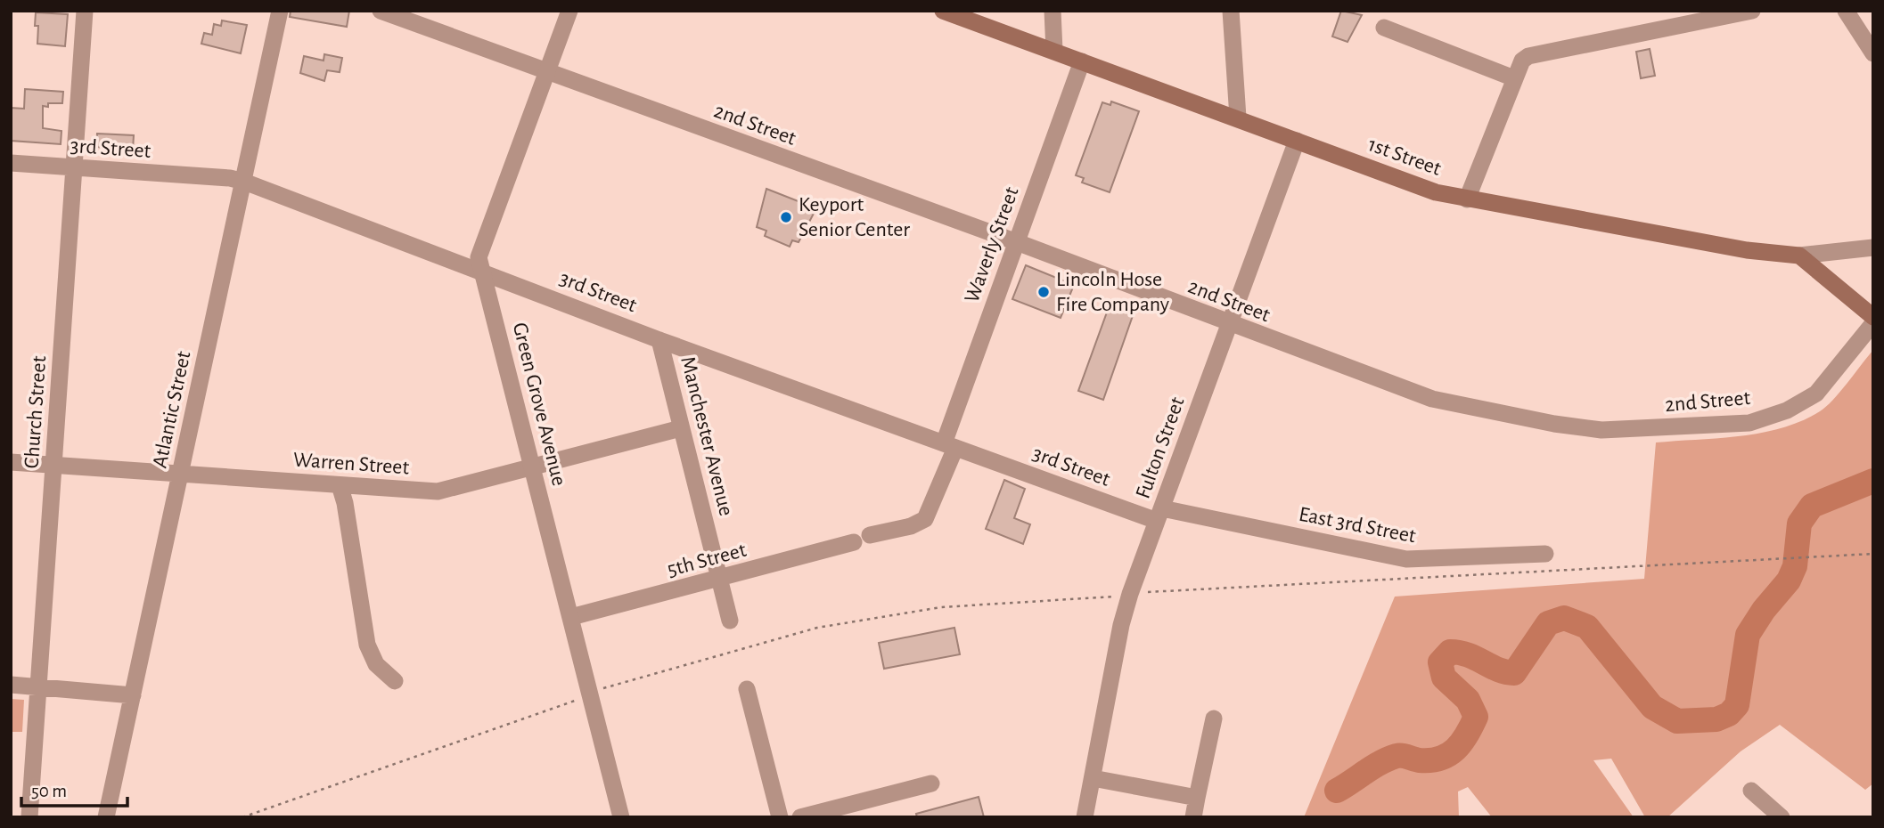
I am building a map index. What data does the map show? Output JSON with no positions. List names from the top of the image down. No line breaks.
{"streets":{"main road":["1st Street"],"street":["2nd Street","3rd Street","Waverly Street","Green Grove Avenue","Atlantic Street","Church Street","Manchester Avenue","Fulton Street","Warren Street","East 3rd Street","5th Street"]},"crossings":[["2nd Street","Waverly Street"],["2nd Street","Green Grove Avenue"],["2nd Street","Fulton Street"],["3rd Street","Waverly Street"],["3rd Street","Green Grove Avenue"],["3rd Street","Atlantic Street"],["3rd Street","Church Street"],["3rd Street","Manchester Avenue"],["3rd Street","Fulton Street"],["3rd Street","East 3rd Street"],["1st Street","Waverly Street"],["1st Street","Fulton Street"],["Green Grove Avenue","Warren Street"],["Green Grove Avenue","5th Street"],["Atlantic Street","Warren Street"],["Church Street","Warren Street"],["Manchester Avenue","Warren Street"],["Manchester Avenue","5th Street"],["Fulton Street","East 3rd Street"]],"places":["Keyport Senior Center","Lincoln Hose Fire Company"],"scale_bar":"50 m"}
